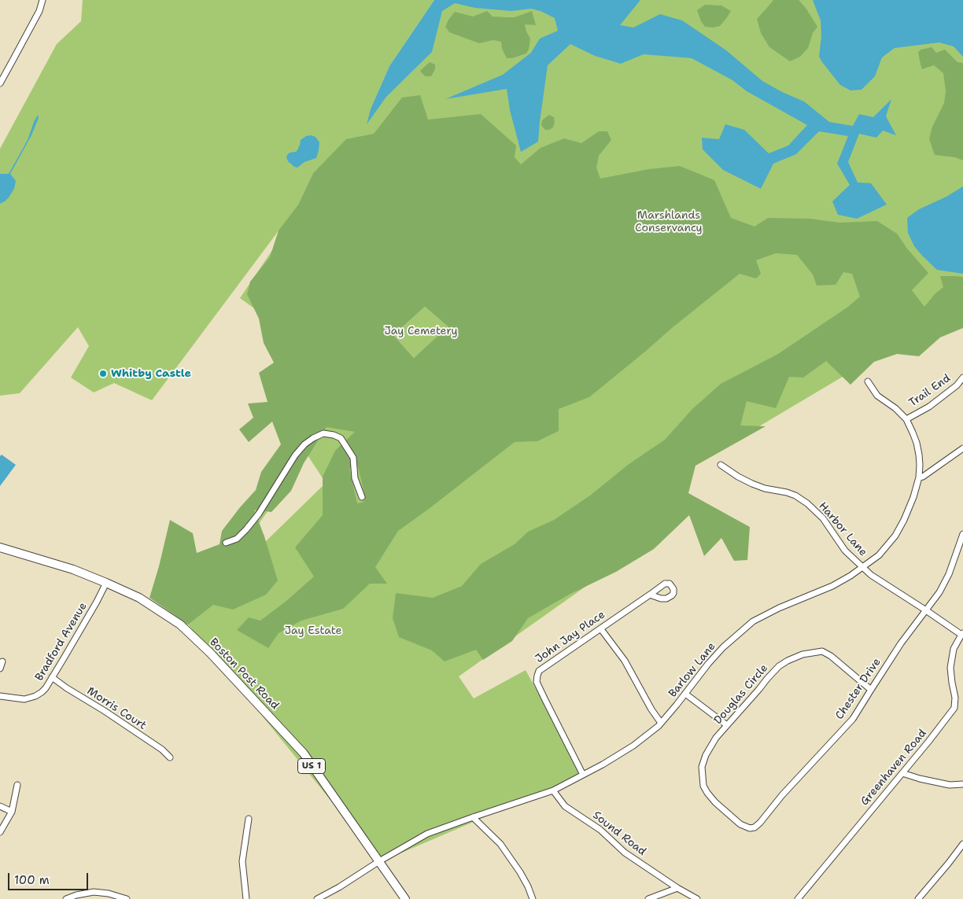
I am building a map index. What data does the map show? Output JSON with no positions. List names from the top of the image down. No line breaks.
{"streets":{"main road":["Boston Post Road","US 1"],"street":["Trail End","Harbor Lane","John Jay Place","Bradford Avenue","Barlow Lane","Chester Drive","Douglas Circle","Morris Court","Greenhaven Road","Sound Road"]},"crossings":[["Trail End","Barlow Lane"],["Harbor Lane","Barlow Lane"],["Harbor Lane","Chester Drive"],["Harbor Lane","Greenhaven Road"],["John Jay Place","Barlow Lane"],["Bradford Avenue","Boston Post Road"],["Bradford Avenue","Morris Court"],["Barlow Lane","Boston Post Road"],["Barlow Lane","Sound Road"],["Chester Drive","Douglas Circle"]],"parks":["Marshlands Conservancy","Jay Cemetery","Jay Estate"],"places":["Whitby Castle"],"scale_bar":"100 m"}
